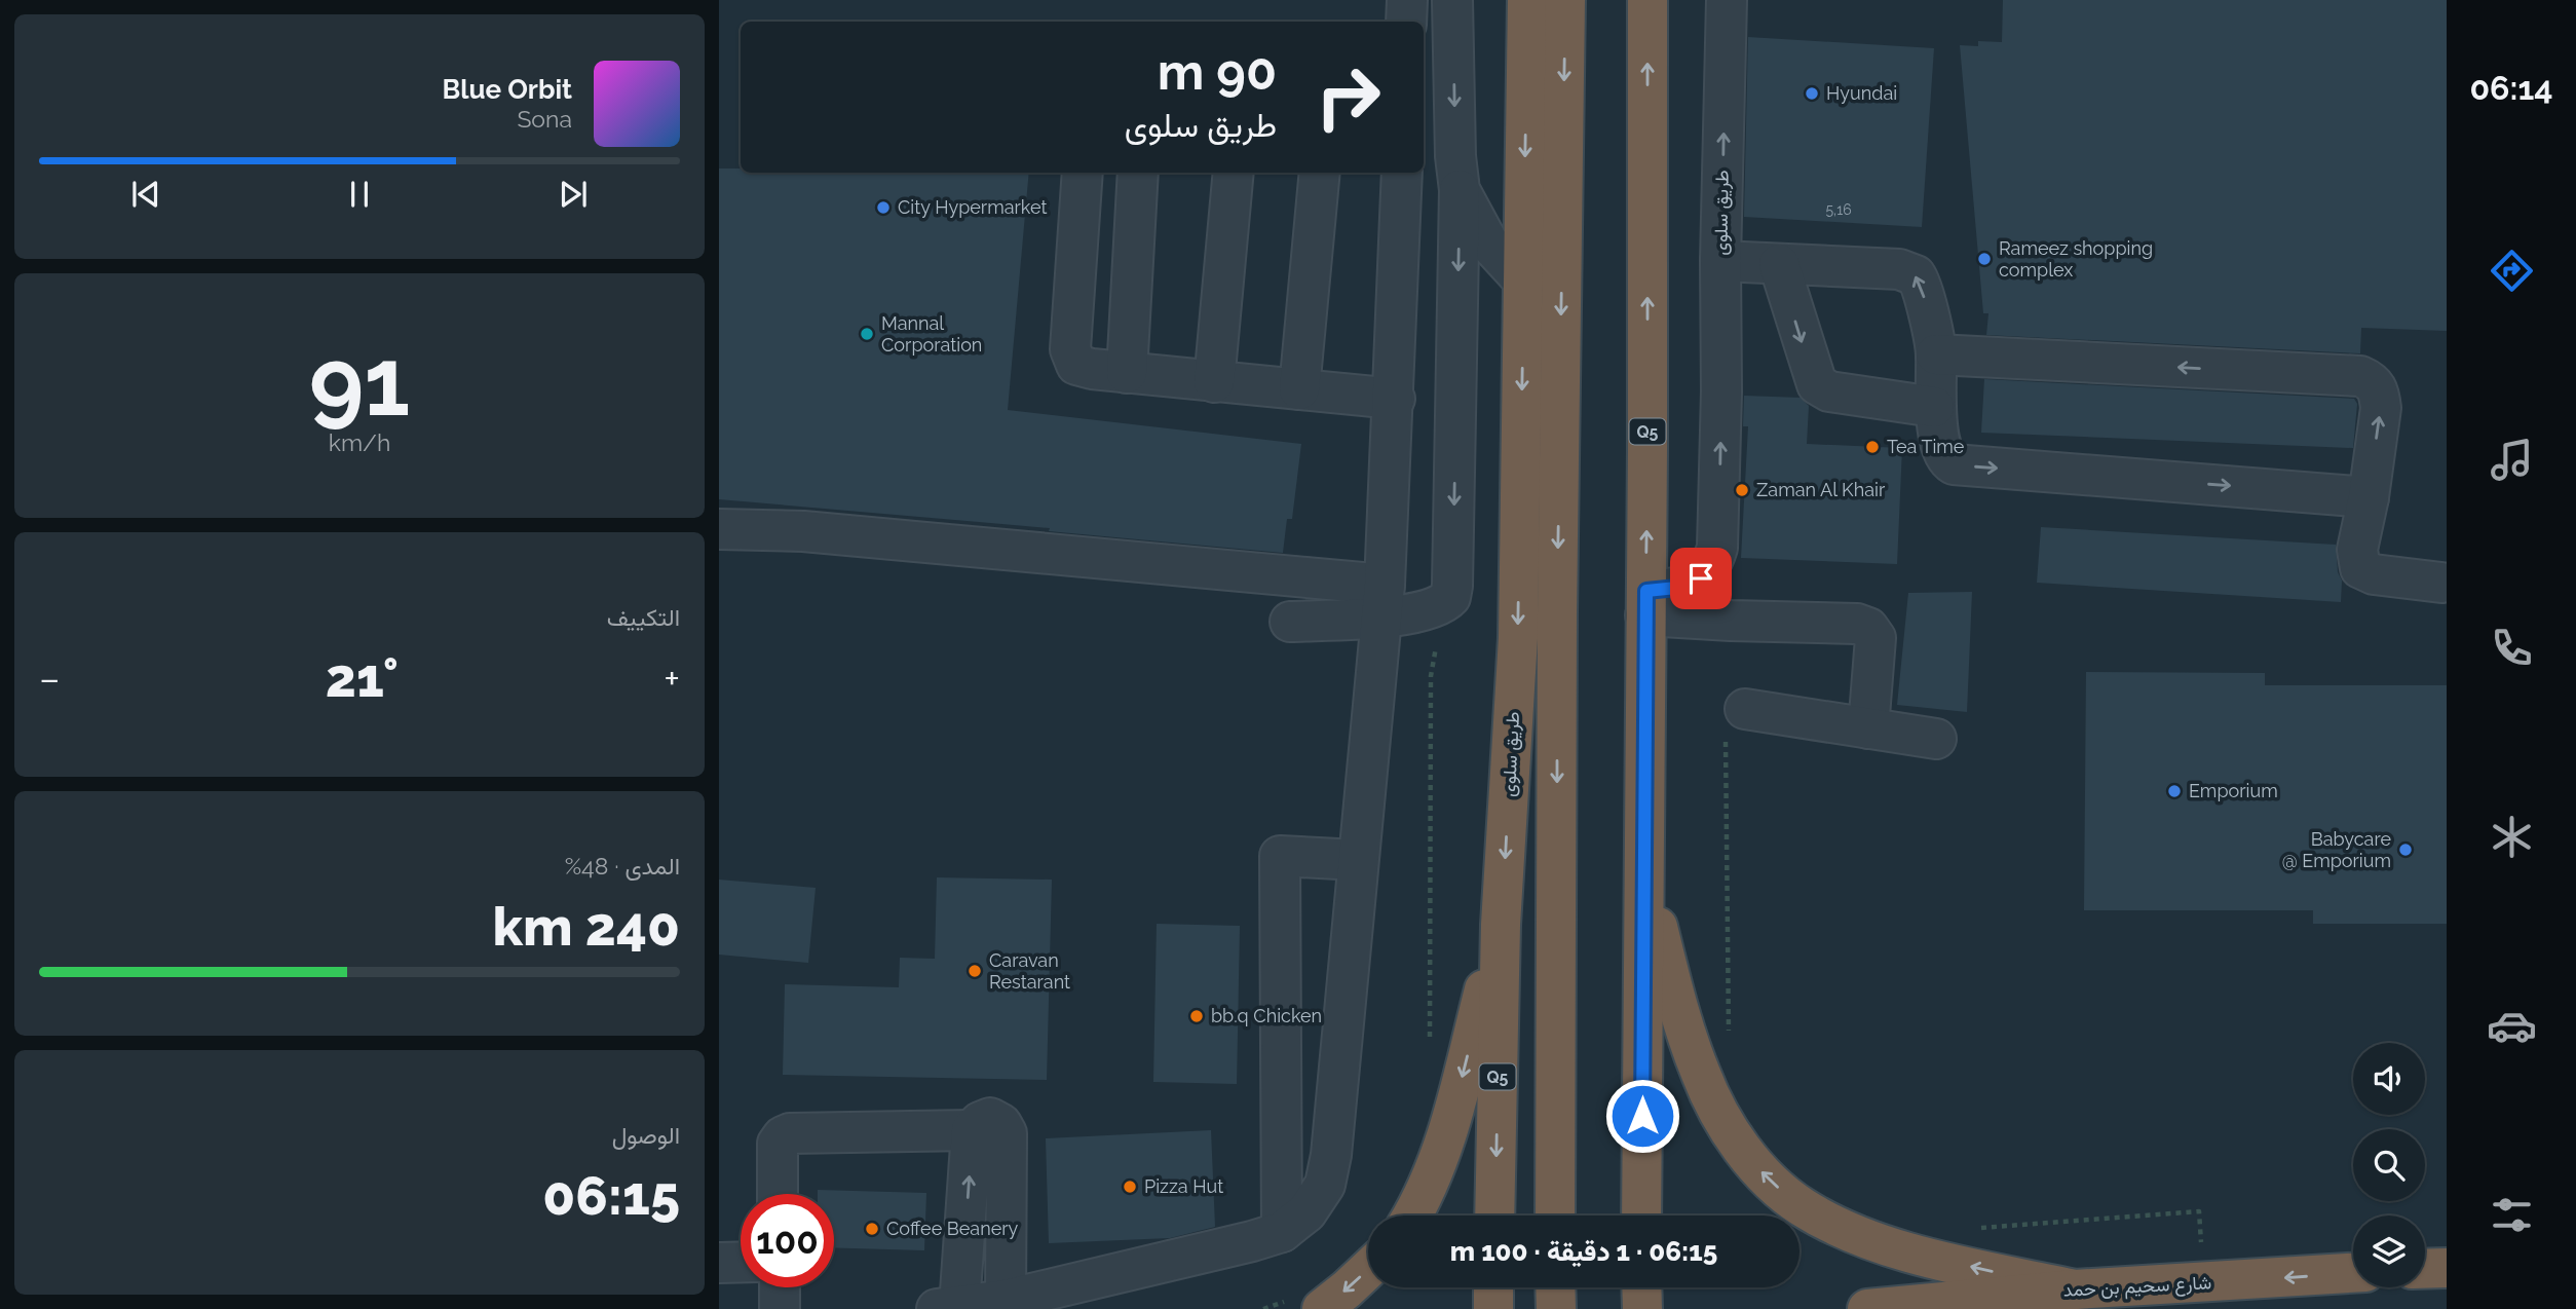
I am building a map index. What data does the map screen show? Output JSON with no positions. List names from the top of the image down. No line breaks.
{"streets":{"highway":["طريق سلوى","Q5","شارع سحيم بن حمد"]},"crossings":[["طريق سلوى","Q5"]],"places":["Hyundai","City Hypermarket","Rameez shopping complex","Mannal Corporation","Tea Time","Zaman Al Khair","Emporium","Babycare @ Emporium","Caravan Restarant","bb.q Chicken","Pizza Hut","Coffee Beanery"],"house_numbers":["5,16"],"page":{"tabs":"06:14","turn":["90 m","طريق سلوى"],"song":["Blue Orbit","Sona"],"tile":[["91","km/h"],"التكييف",["المدى · 48%","240 km"],["الوصول","06:15"]],"heat":["−","21°","+"],"limit":"100","trip":"06:15 · 1 دقيقة · 100 m"}}
